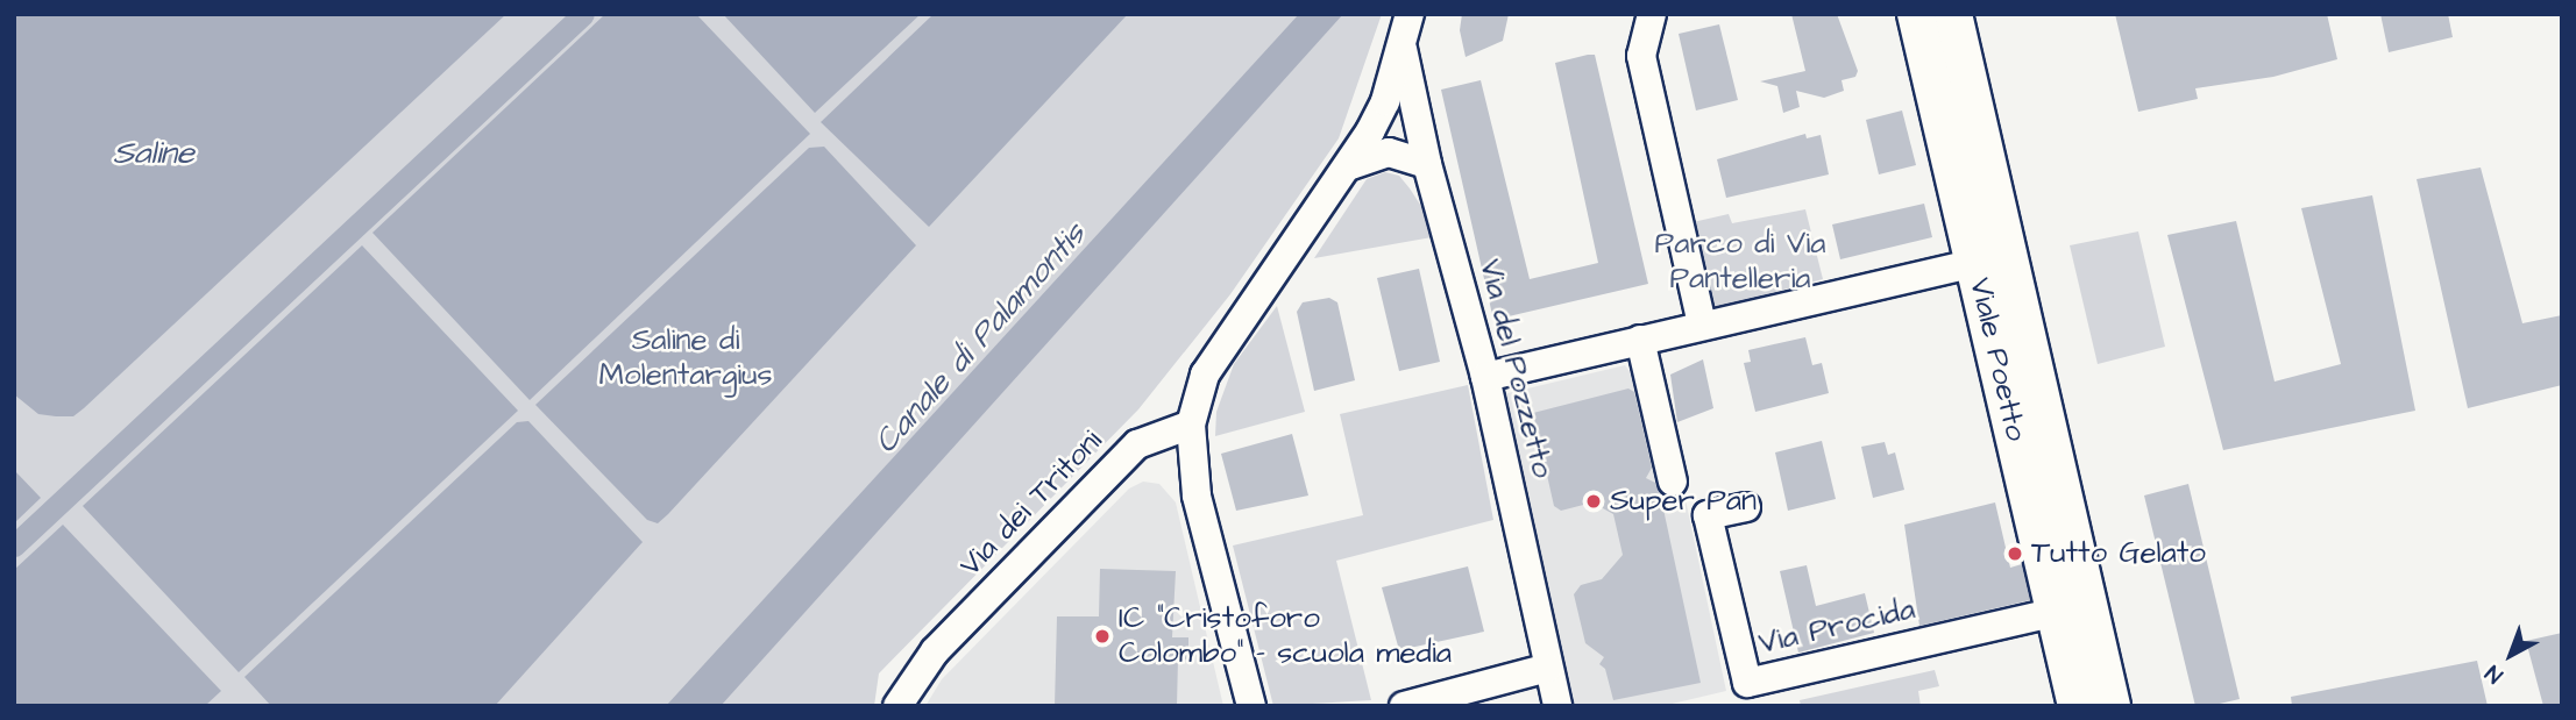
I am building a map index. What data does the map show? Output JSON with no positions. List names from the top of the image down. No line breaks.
{"streets":{"main road":["Viale Poetto"],"street":["Via del Pozzetto","Via dei Tritoni","Via Procida"]},"crossings":[["Viale Poetto","Via Procida"]],"water":["Saline","Canale di Palamontis"],"parks":["Parco di Via Pantelleria","Saline di Molentargius"],"places":["Super Pan","Tutto Gelato","IC \"Cristoforo Colombo\" - scuola media"],"north":"bottom left"}
